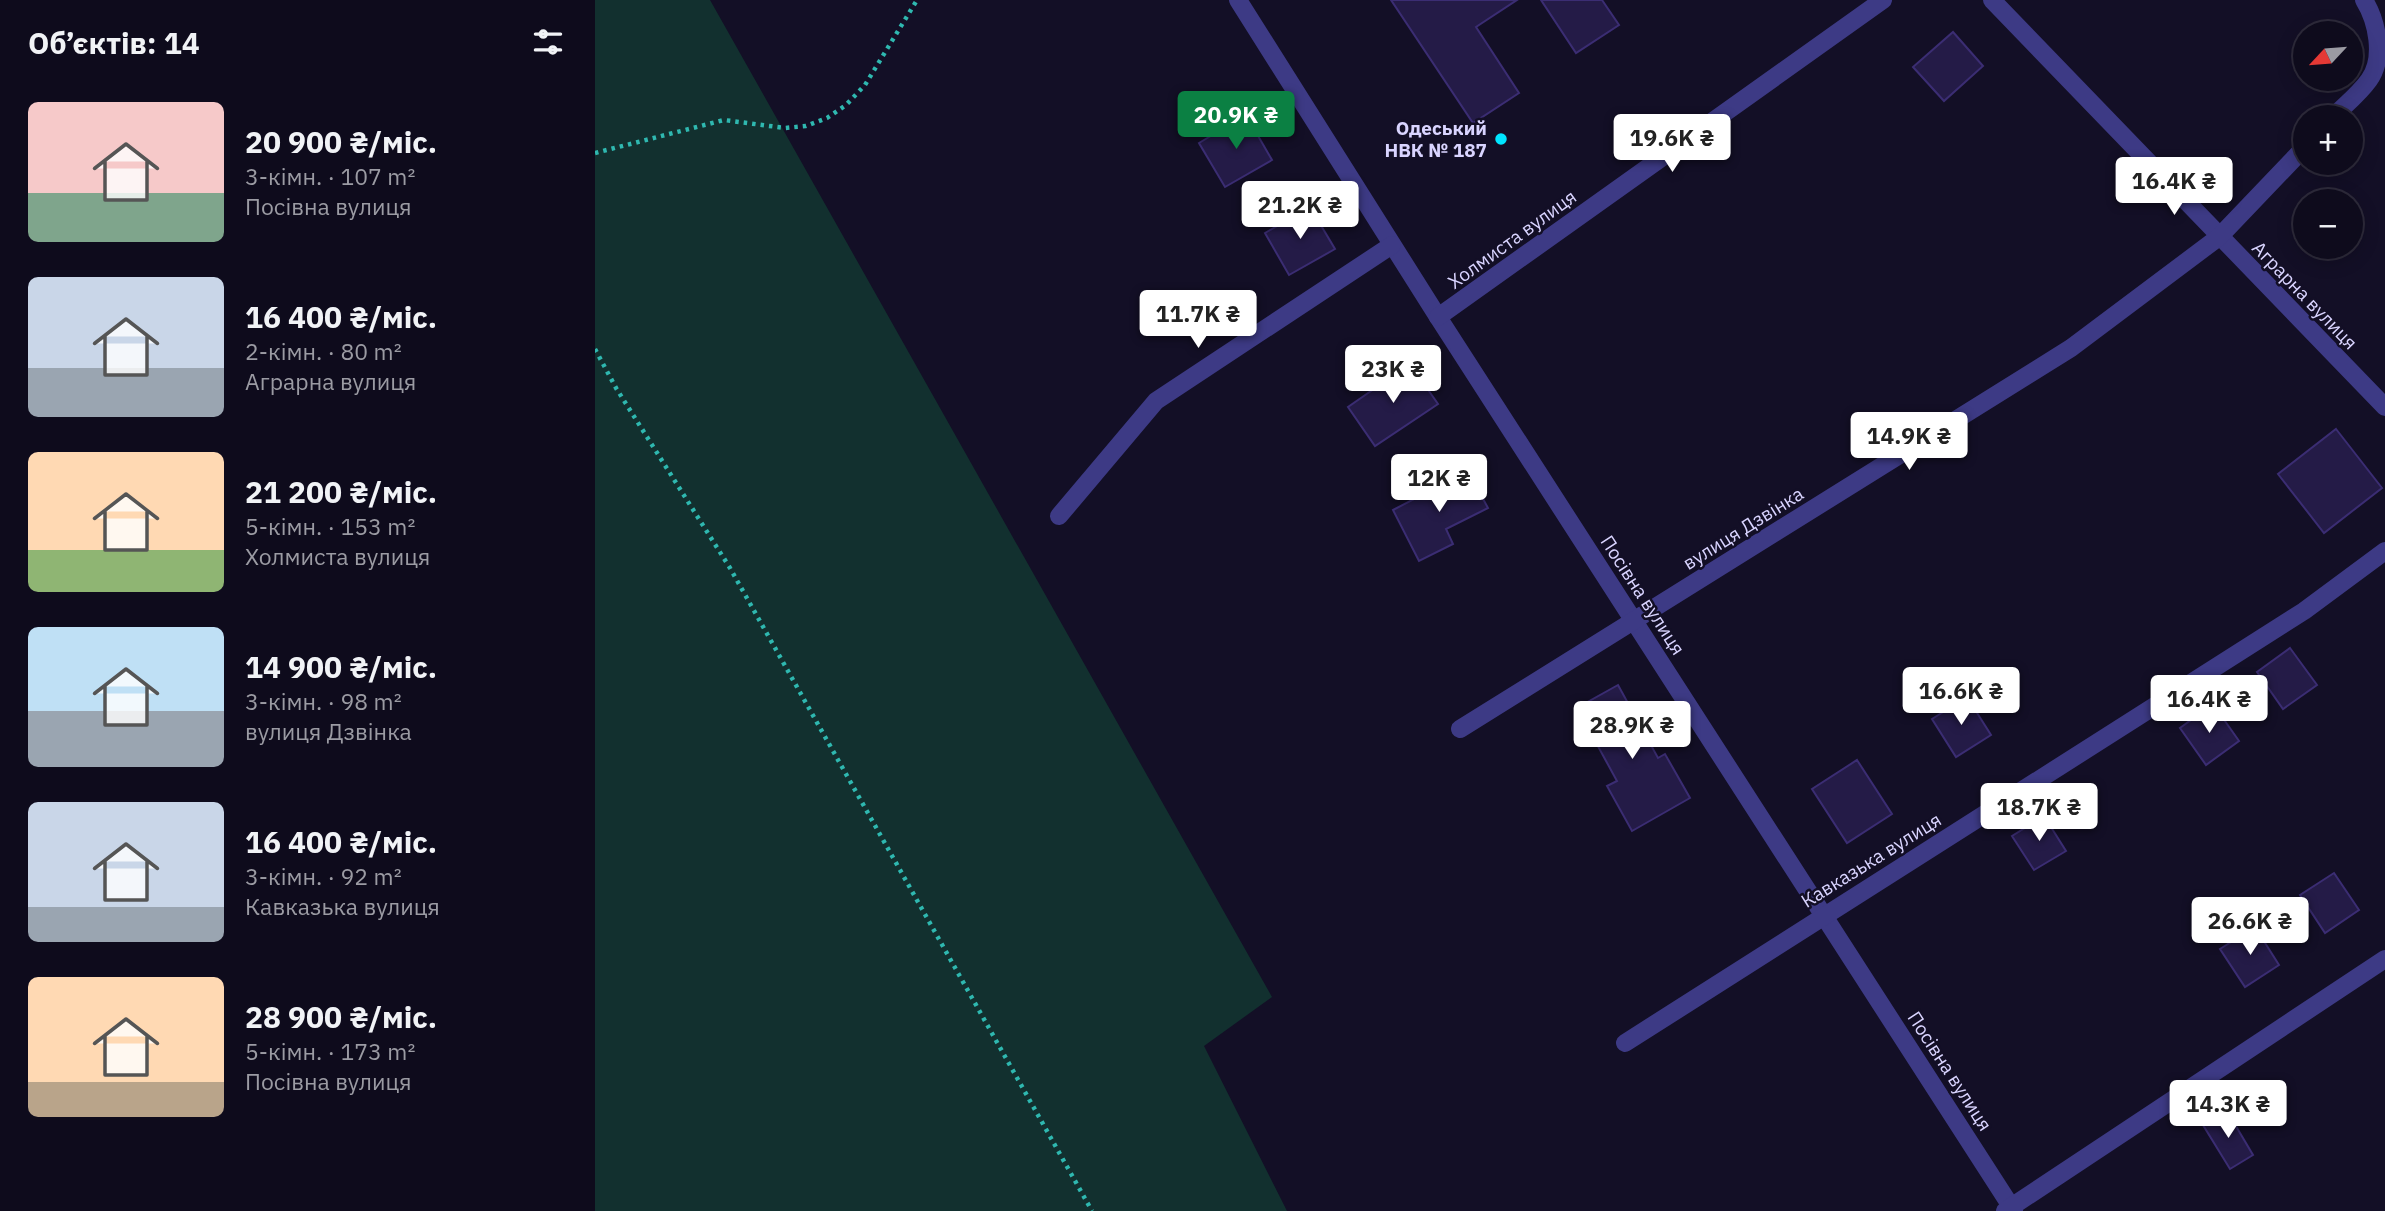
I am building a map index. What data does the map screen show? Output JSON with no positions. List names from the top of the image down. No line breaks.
{"streets":{"street":["Холмиста вулиця","Аграрна вулиця","вулиця Дзвінка","Посівна вулиця","Кавказька вулиця"]},"crossings":[["Холмиста вулиця","Посівна вулиця"],["Аграрна вулиця","вулиця Дзвінка"],["вулиця Дзвінка","Посівна вулиця"],["Посівна вулиця","Кавказька вулиця"]],"places":["Одеський НВК № 187"],"north":"bottom left","page":{"heading":"Об’єктів: 14","map_buttons":["+","−"],"list":[{"name":"20 900 ₴/міс.","note":"3-кімн. · 107 m² · Посівна вулиця"},{"name":"16 400 ₴/міс.","note":"2-кімн. · 80 m² · Аграрна вулиця"},{"name":"21 200 ₴/міс.","note":"5-кімн. · 153 m² · Холмиста вулиця"},{"name":"14 900 ₴/міс.","note":"3-кімн. · 98 m² · вулиця Дзвінка"},{"name":"16 400 ₴/міс.","note":"3-кімн. · 92 m² · Кавказька вулиця"},{"name":"28 900 ₴/міс.","note":"5-кімн. · 173 m² · Посівна вулиця"}],"price":["20.9K ₴","19.6K ₴","16.4K ₴","21.2K ₴","11.7K ₴","23K ₴","14.9K ₴","12K ₴","16.6K ₴","16.4K ₴","28.9K ₴","18.7K ₴","26.6K ₴","14.3K ₴"]}}
